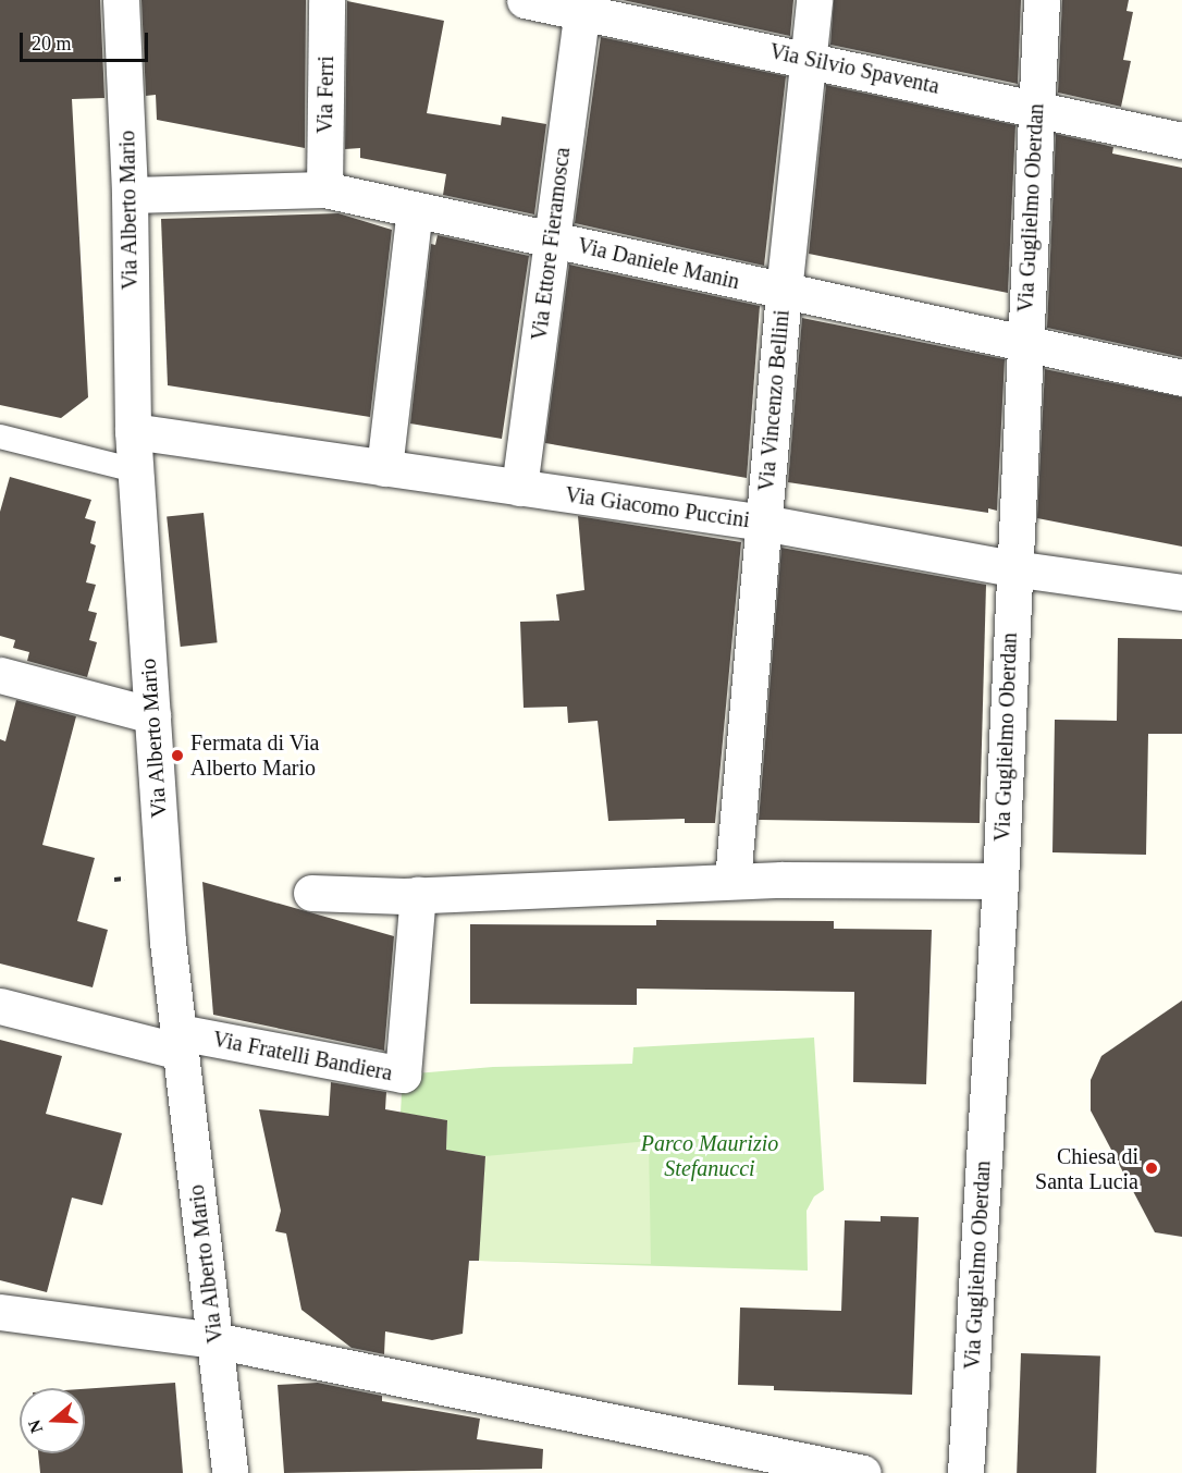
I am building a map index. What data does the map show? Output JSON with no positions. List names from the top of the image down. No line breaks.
{"streets":{"street":["Via Silvio Spaventa","Via Ferri","Via Guglielmo Oberdan","Via Alberto Mario","Via Ettore Fieramosca","Via Daniele Manin","Via Vincenzo Bellini","Via Giacomo Puccini","Via Fratelli Bandiera"]},"crossings":[["Via Silvio Spaventa","Via Guglielmo Oberdan"],["Via Silvio Spaventa","Via Ettore Fieramosca"],["Via Silvio Spaventa","Via Vincenzo Bellini"],["Via Ferri","Via Daniele Manin"],["Via Guglielmo Oberdan","Via Daniele Manin"],["Via Guglielmo Oberdan","Via Giacomo Puccini"],["Via Alberto Mario","Via Daniele Manin"],["Via Alberto Mario","Via Giacomo Puccini"],["Via Alberto Mario","Via Fratelli Bandiera"],["Via Ettore Fieramosca","Via Daniele Manin"],["Via Ettore Fieramosca","Via Giacomo Puccini"],["Via Daniele Manin","Via Vincenzo Bellini"],["Via Vincenzo Bellini","Via Giacomo Puccini"]],"parks":["Parco Maurizio Stefanucci"],"places":["Fermata di Via Alberto Mario","Chiesa di Santa Lucia"],"scale_bar":"20 m","north":"left"}
